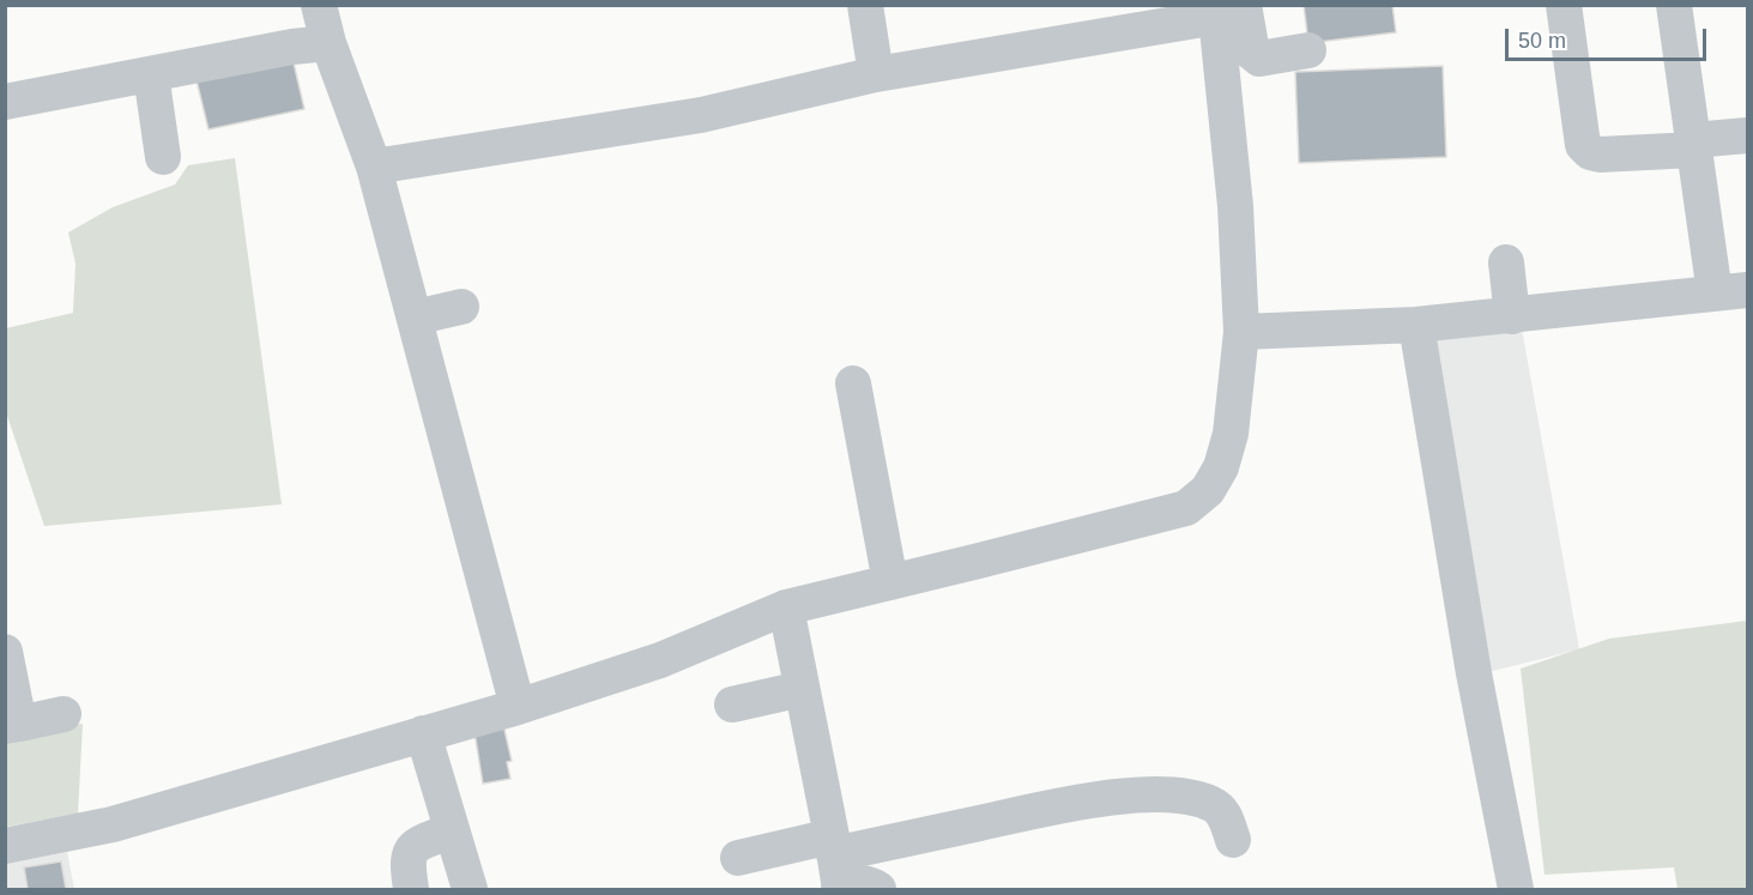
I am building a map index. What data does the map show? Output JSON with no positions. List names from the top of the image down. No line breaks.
{"scale_bar":"50 m"}
